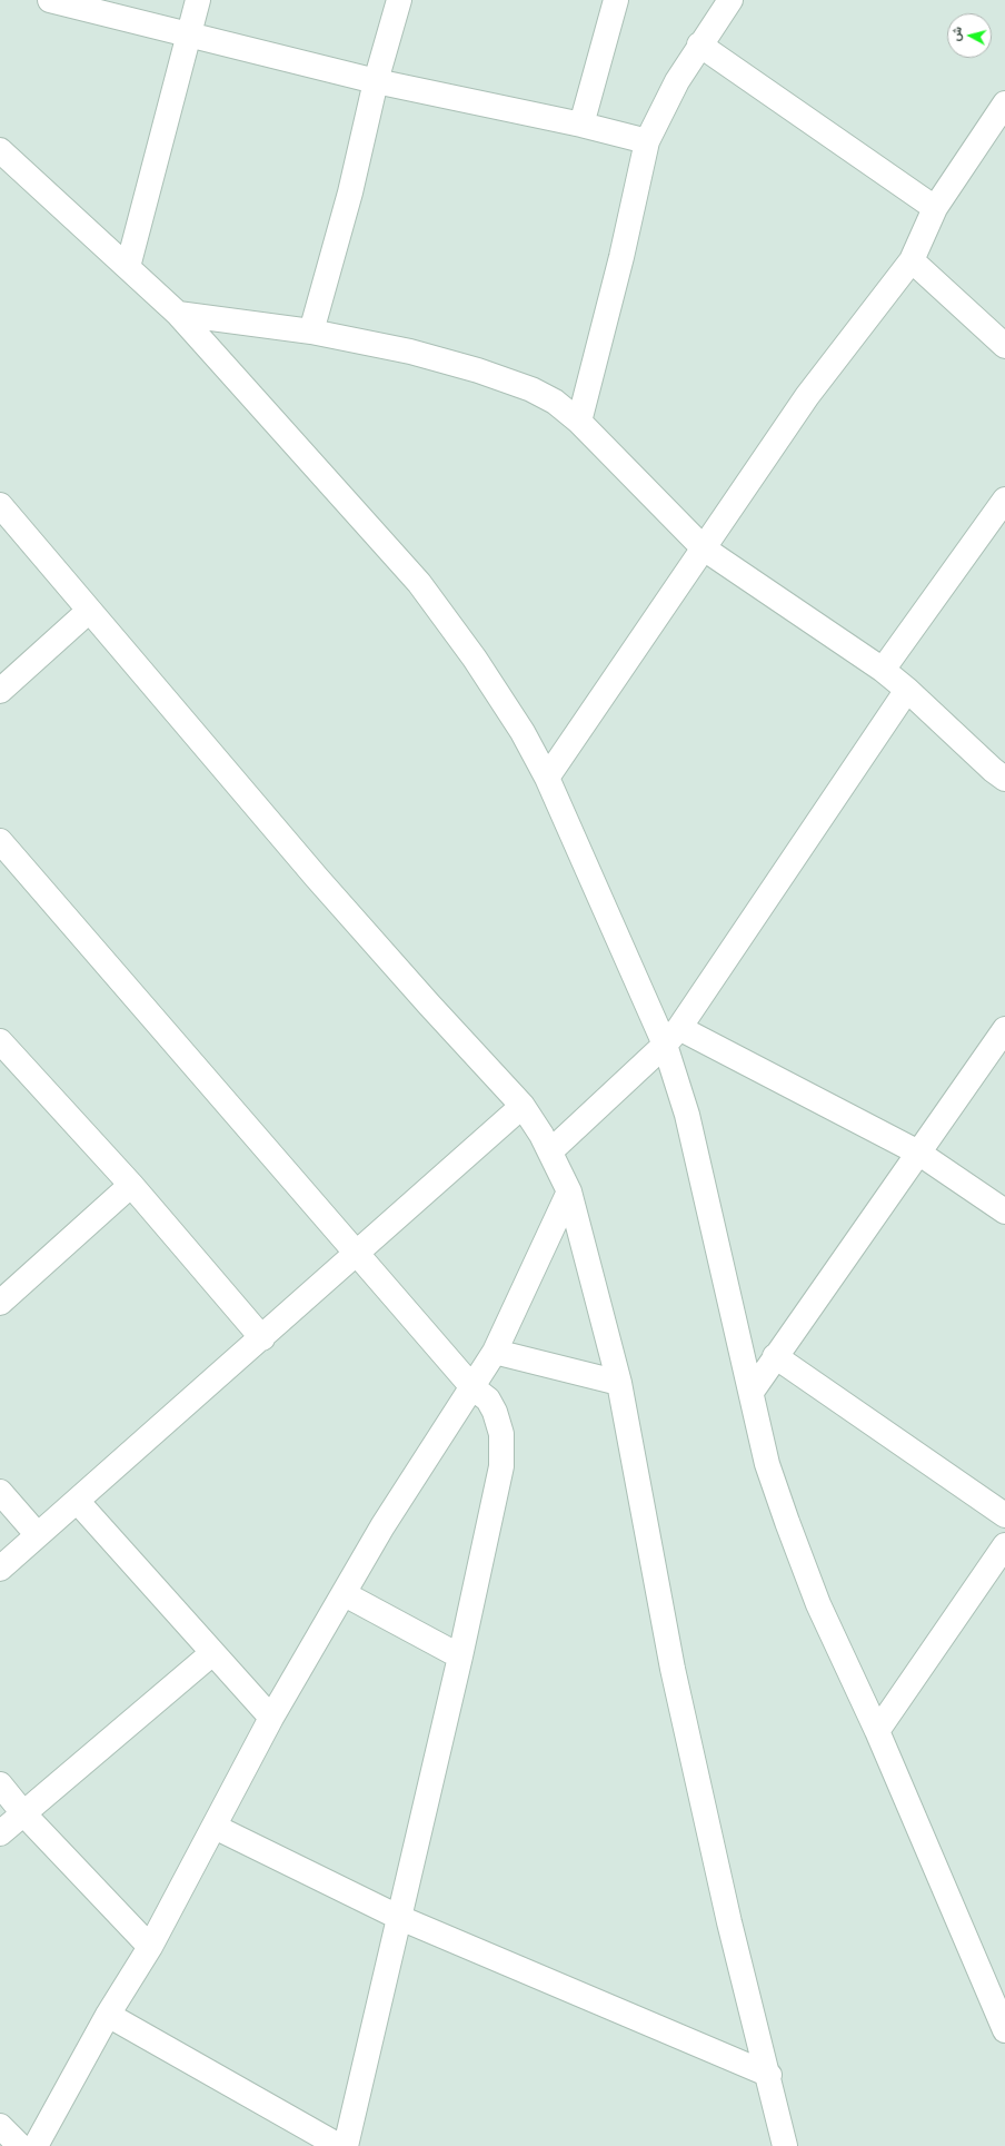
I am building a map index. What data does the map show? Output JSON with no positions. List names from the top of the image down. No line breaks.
{"north":"left"}
